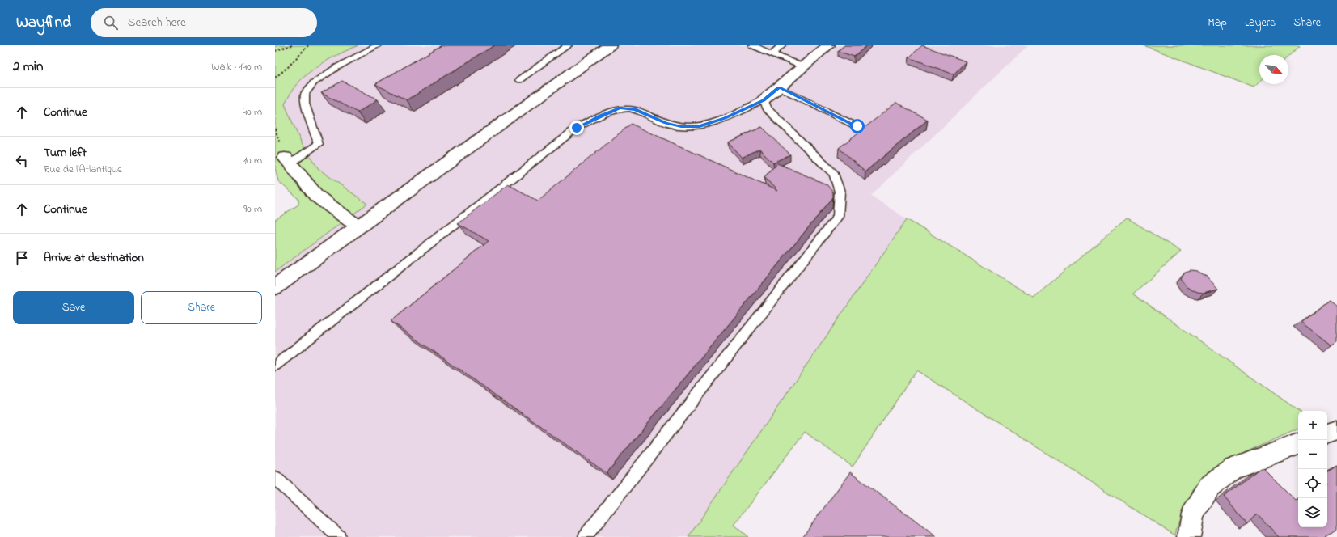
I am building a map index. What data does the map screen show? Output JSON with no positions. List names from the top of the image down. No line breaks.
{"north":"bottom right","page":{"header":"Wayfind","search":"Search here","nav":["Map","Layers","Share"],"heading":["2 min","Walk · 140 m"],"list":[["Continue","40 m"],["Turn left","Rue de l'Atlantique","10 m"],["Continue","90 m"],"Arrive at destination"],"buttons":["Save","Share"],"map_buttons":["+","−"]}}
